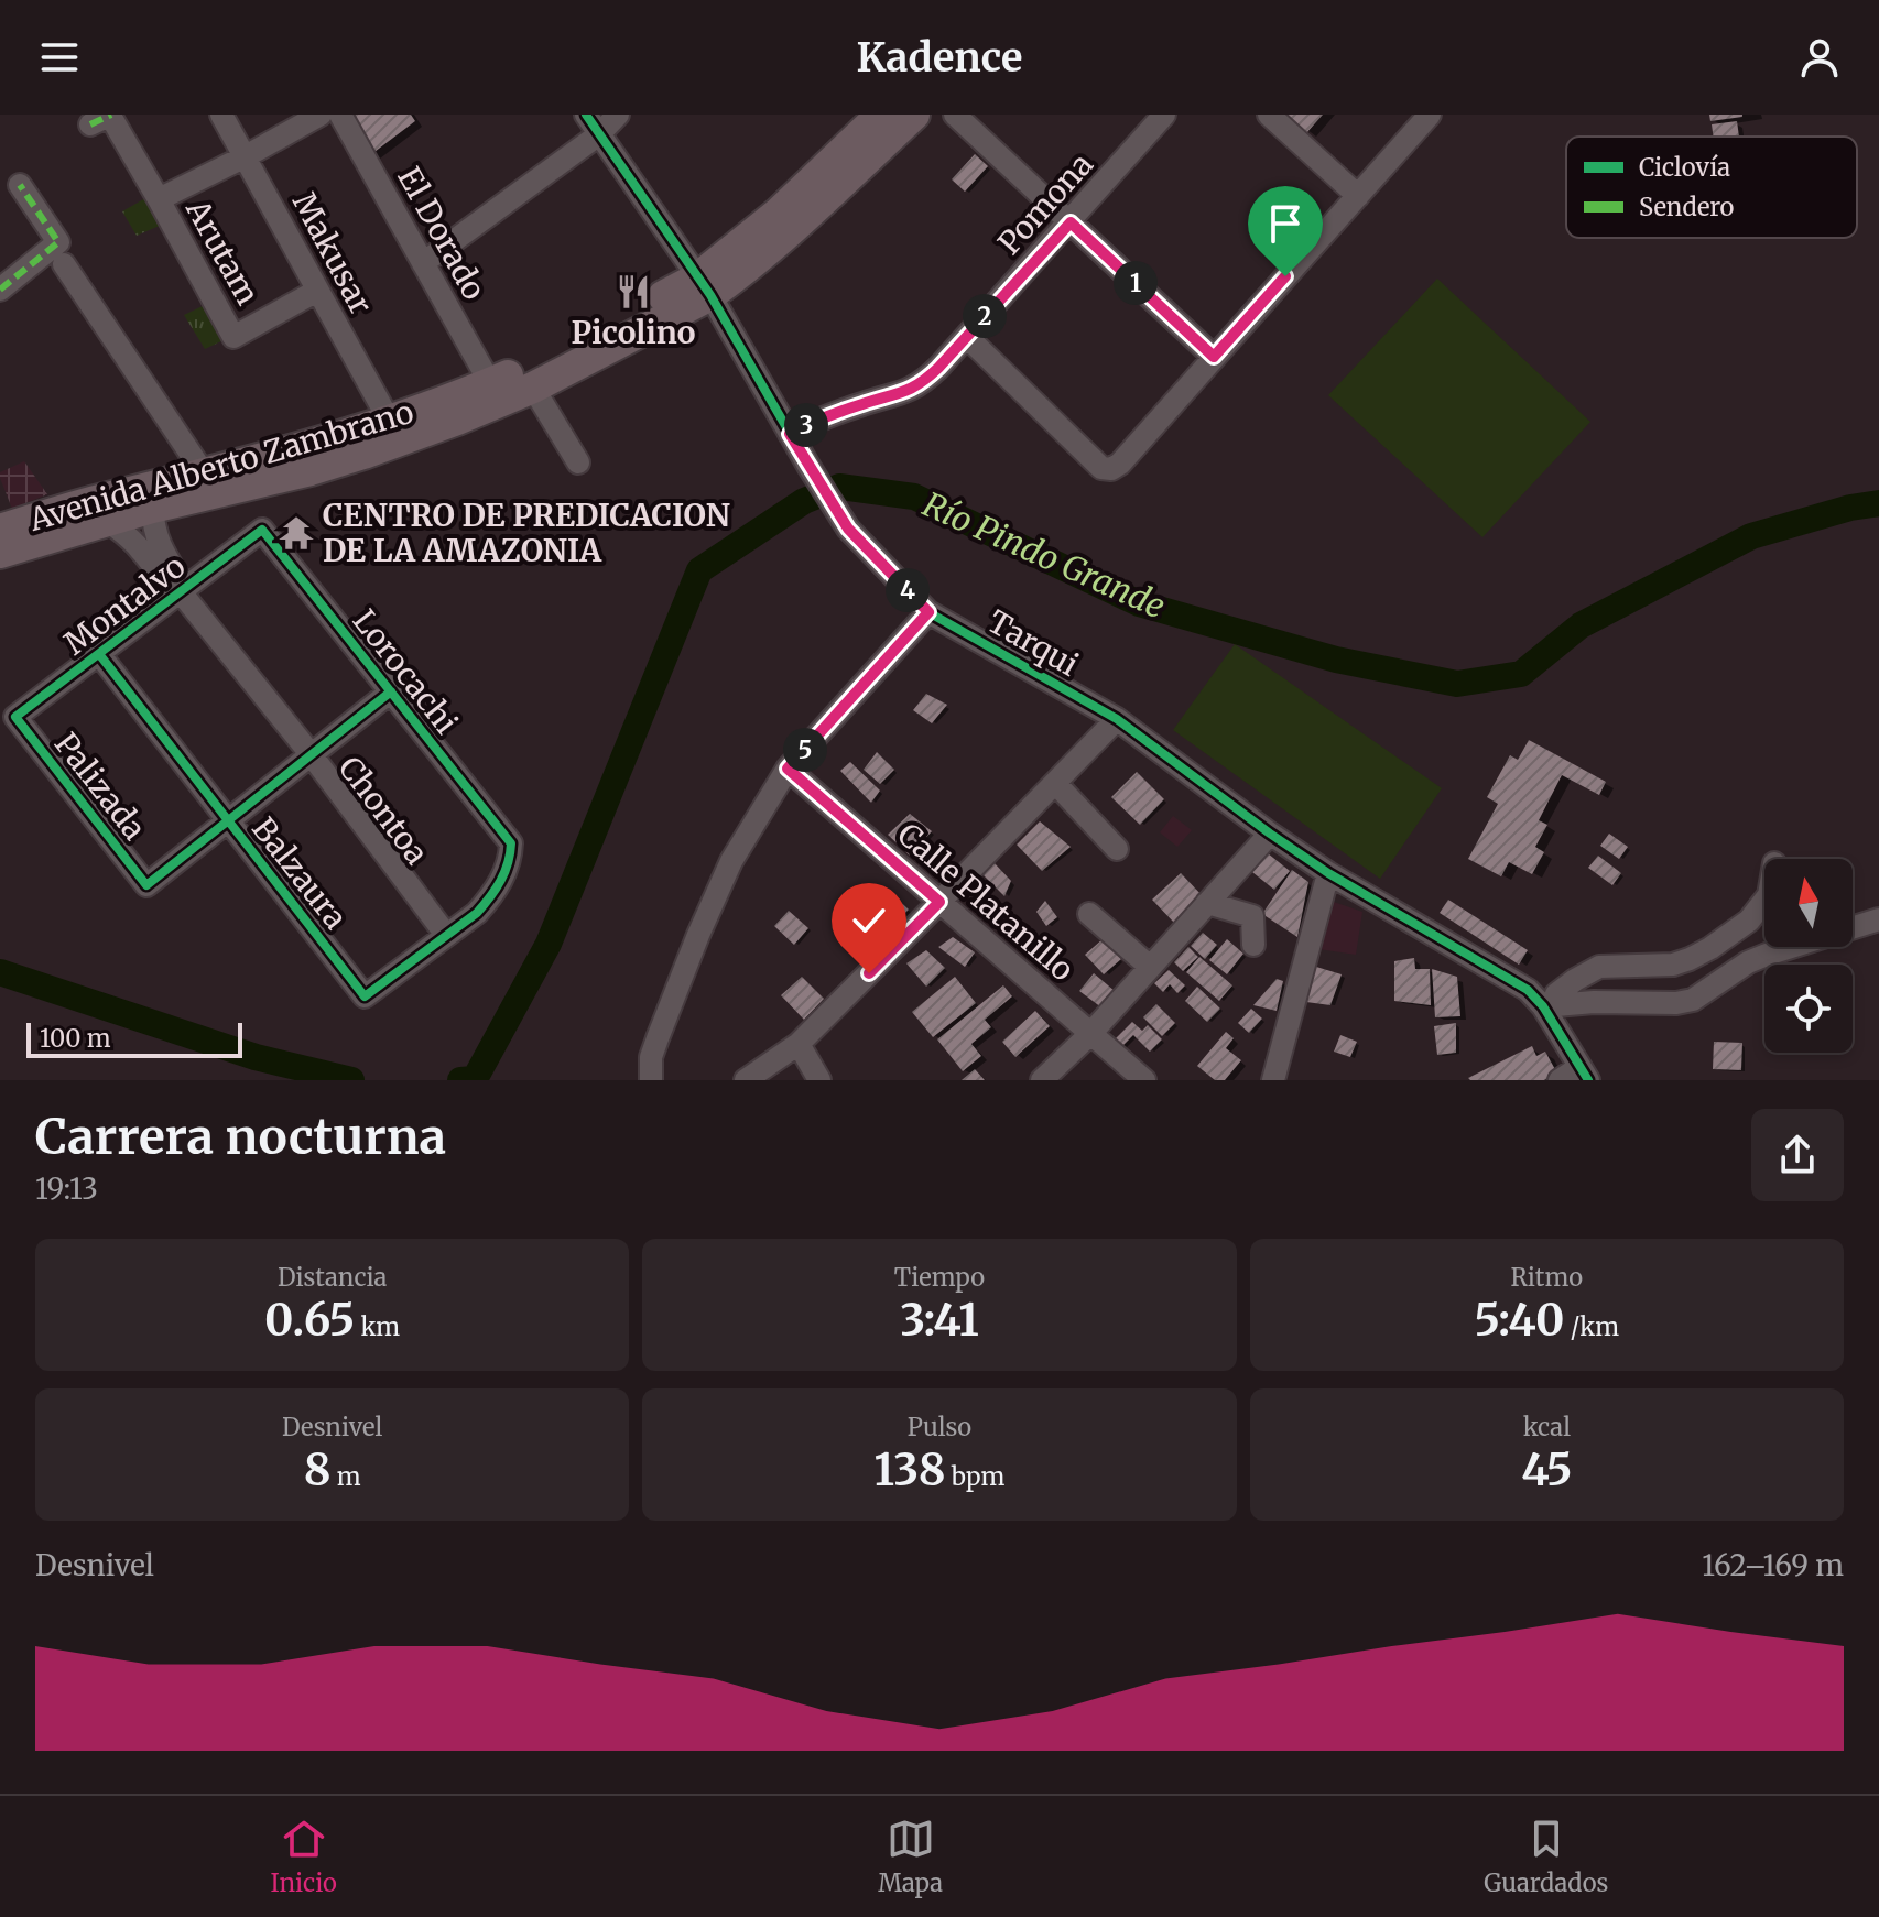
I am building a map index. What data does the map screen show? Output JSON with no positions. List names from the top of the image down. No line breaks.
{"streets":{"highway":["Avenida Alberto Zambrano"],"street":["Pomona","El Dorado","Arutam","Makusar","Montalvo","Tarqui","Lorocachi","Palizada","Chontoa","Balzaura","Calle Platanillo"]},"crossings":[["Pomona","Tarqui"],["El Dorado","Avenida Alberto Zambrano"],["Arutam","Makusar"],["Makusar","Avenida Alberto Zambrano"],["Avenida Alberto Zambrano","Tarqui"],["Avenida Alberto Zambrano","Chontoa"],["Montalvo","Lorocachi"],["Montalvo","Palizada"],["Montalvo","Chontoa"],["Montalvo","Balzaura"],["Lorocachi","Chontoa"],["Lorocachi","Balzaura"],["Palizada","Balzaura"],["Chontoa","Balzaura"]],"water":["Río Pindo Grande"],"places":{"restaurant":["Picolino"],"temple":["CENTRO DE PREDICACION DE LA AMAZONIA"]},"legend":["Ciclovía","Sendero"],"scale_bar":"100 m","north":"top","page":{"header":"Kadence","pins":["1","2","3","4","5"],"scale":"100 m","heading":["Carrera nocturna","19:13"],"stats":[["Distancia","0.65 km"],["Tiempo","3:41"],["Ritmo","5:40 /km"],["Desnivel","8 m"],["Pulso","138 bpm"],["kcal","45"]],"chart":["Desnivel","162–169 m"],"tabs":["Inicio","Mapa","Guardados"]}}
